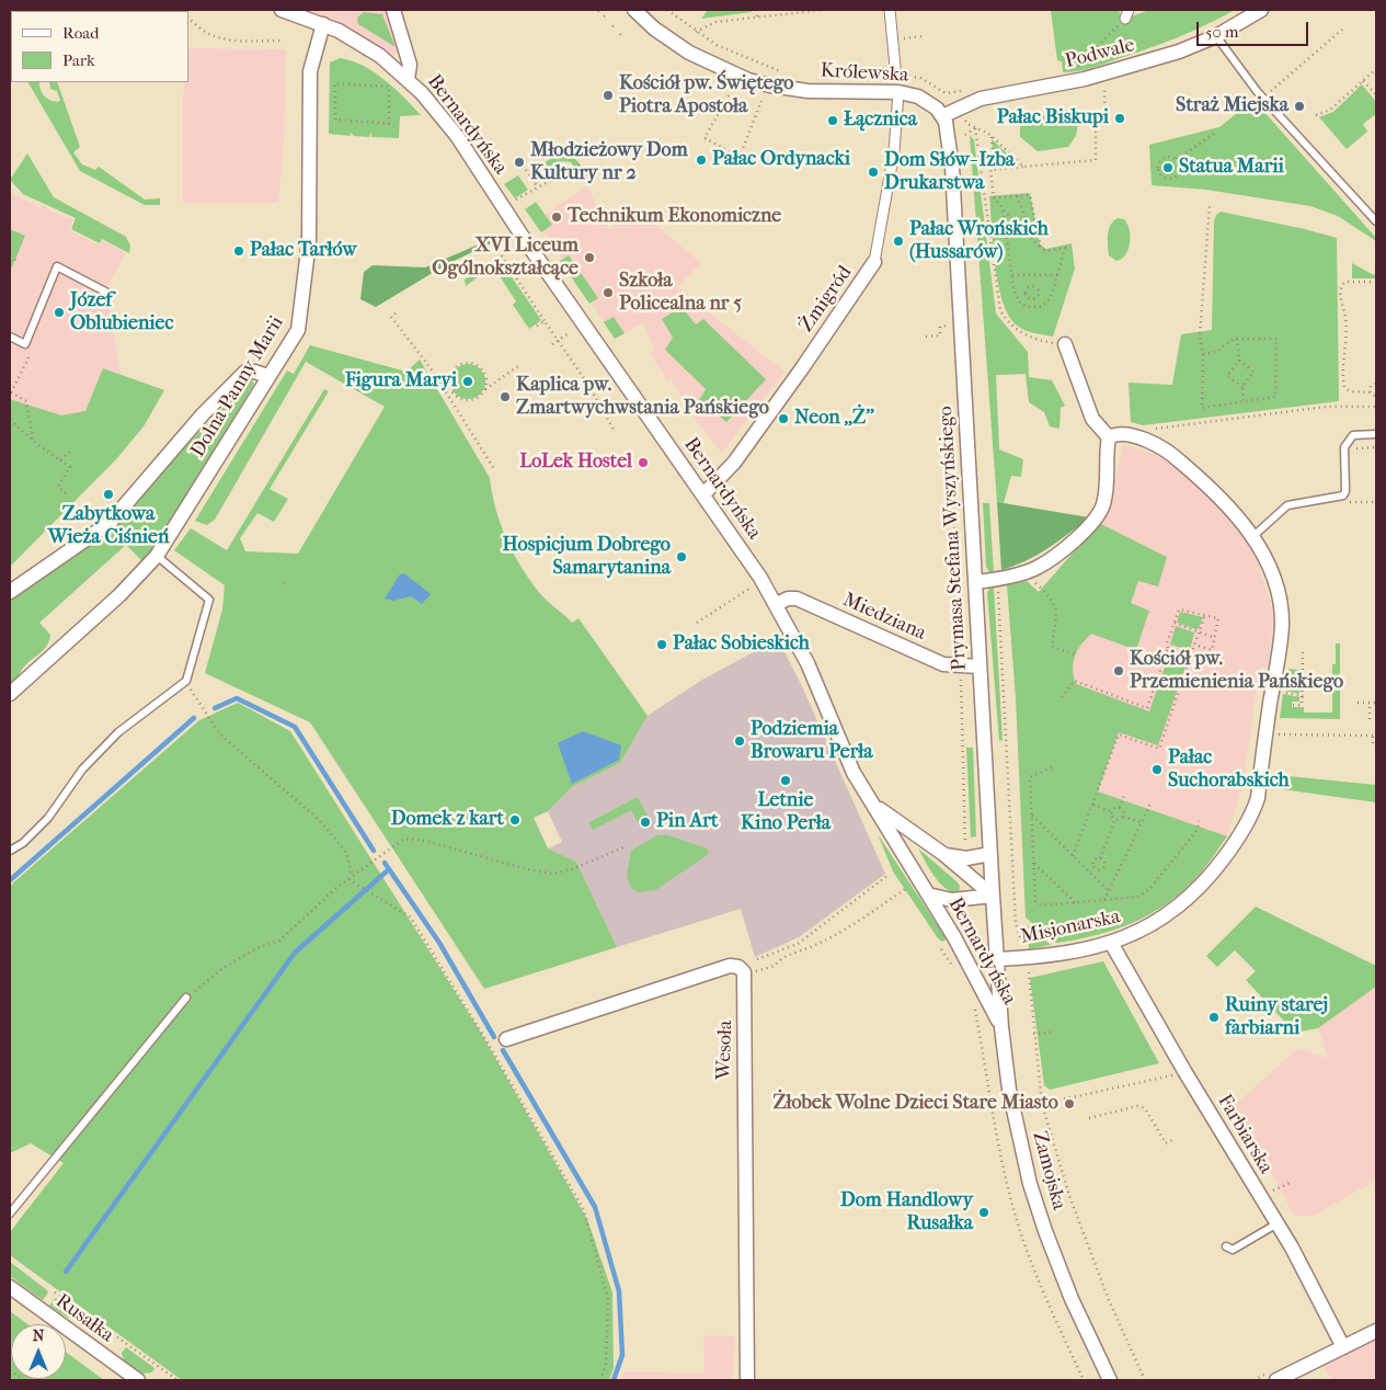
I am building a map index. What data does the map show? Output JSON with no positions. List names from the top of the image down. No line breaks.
{"streets":{"street":["Podwale","Królewska","Bernardyńska","Żmigród","Dolna Panny Marii","Prymasa Stefana Wyszyńskiego","Miedziana","Misjonarska","Wesoła","Farbiarska","Zamojska","Rusałka"]},"crossings":[["Podwale","Królewska"],["Podwale","Prymasa Stefana Wyszyńskiego"],["Królewska","Żmigród"],["Królewska","Prymasa Stefana Wyszyńskiego"],["Bernardyńska","Żmigród"],["Bernardyńska","Dolna Panny Marii"],["Bernardyńska","Prymasa Stefana Wyszyńskiego"],["Bernardyńska","Miedziana"],["Bernardyńska","Zamojska"],["Prymasa Stefana Wyszyńskiego","Miedziana"],["Prymasa Stefana Wyszyńskiego","Misjonarska"],["Prymasa Stefana Wyszyńskiego","Zamojska"],["Misjonarska","Farbiarska"],["Misjonarska","Zamojska"]],"places":["Kościół pw. Świętego Piotra Apostoła","Straż Miejska","Pałac Biskupi","Łącznica","Pałac Ordynacki","Młodzieżowy Dom Kultury nr 2","Statua Marii","Dom Słów- Izba Drukarstwa","Technikum Ekonomiczne","Pałac Wrońskich (Hussarów)","Pałac Tarłów","XVI Liceum Ogólnokształcące","Szkoła Policealna nr 5","Józef Oblubieniec","Figura Maryi","Kaplica pw. Zmartwychwstania Pańskiego","Neon ,,Ż''","LoLek Hostel","Zabytkowa Wieża Ciśnień","Hospicjum Dobrego Samarytanina","Pałac Sobieskich","Kościół pw. Przemienienia Pańskiego","Podziemia Browaru Perła","Pałac Suchorabskich","Letnie Kino Perła","Domek z kart","Pin Art","Ruiny starej farbiarni","Żłobek Wolne Dzieci Stare Miasto","Dom Handlowy Rusałka"],"legend":["Road","Park"],"scale_bar":"50 m","north":"top"}
